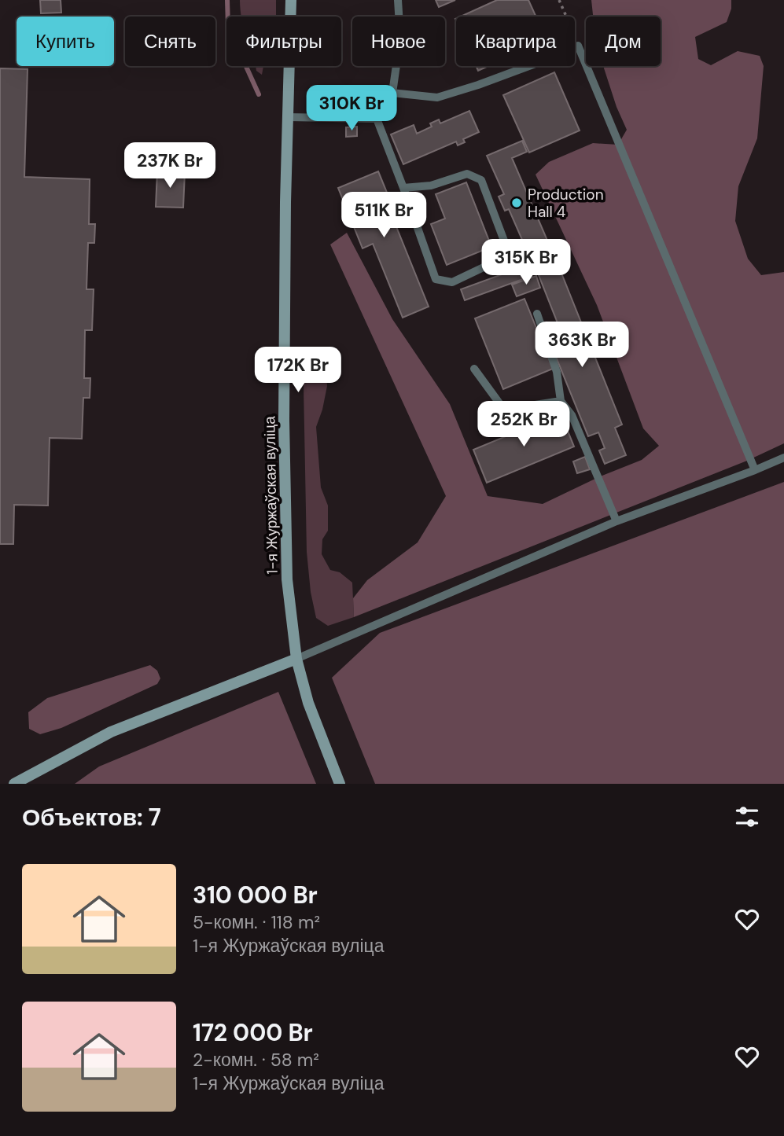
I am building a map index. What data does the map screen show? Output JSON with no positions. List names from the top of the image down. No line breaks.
{"streets":{"street":["1-я Журжаўская вуліца"]},"places":["Production Hall 4"],"page":{"chip":["Купить","Снять","Фильтры","Новое","Квартира","Дом"],"price":["310K Br","237K Br","511K Br","315K Br","363K Br","172K Br","252K Br"],"heading":"Объектов: 7","list":[{"name":"310 000 Br","note":"5-комн. · 118 m² · 1-я Журжаўская вуліца"},{"name":"172 000 Br","note":"2-комн. · 58 m² · 1-я Журжаўская вуліца"}]}}
